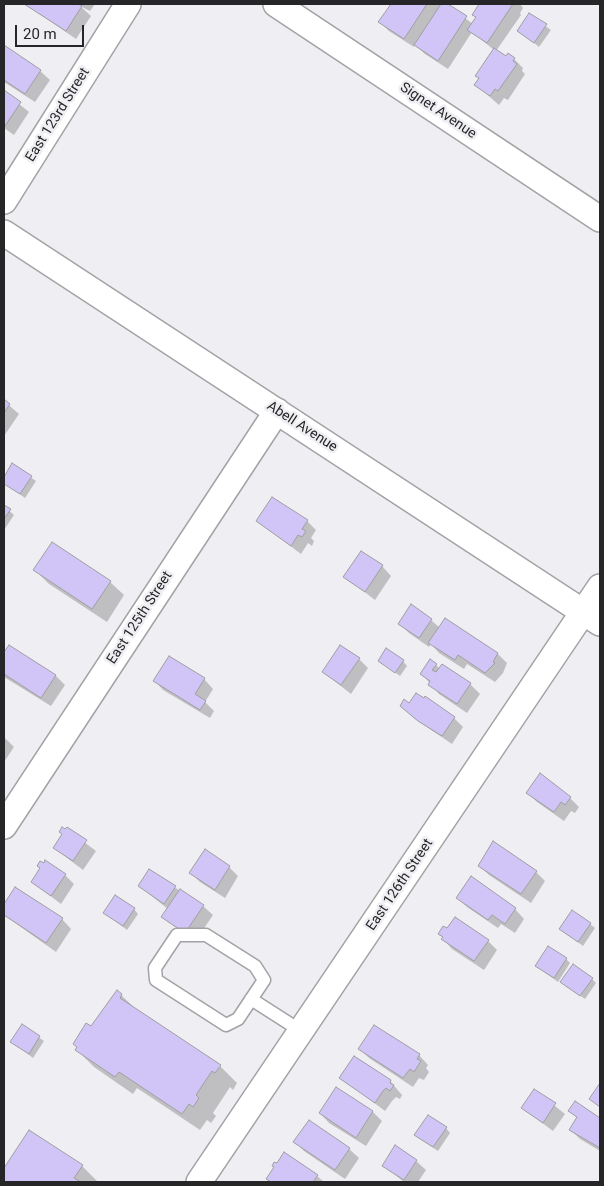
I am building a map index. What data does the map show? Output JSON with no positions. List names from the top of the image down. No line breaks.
{"streets":{"street":["Signet Avenue","East 123rd Street","Abell Avenue","East 125th Street","East 126th Street"]},"crossings":[["Abell Avenue","East 125th Street"],["Abell Avenue","East 126th Street"]],"scale_bar":"20 m"}
